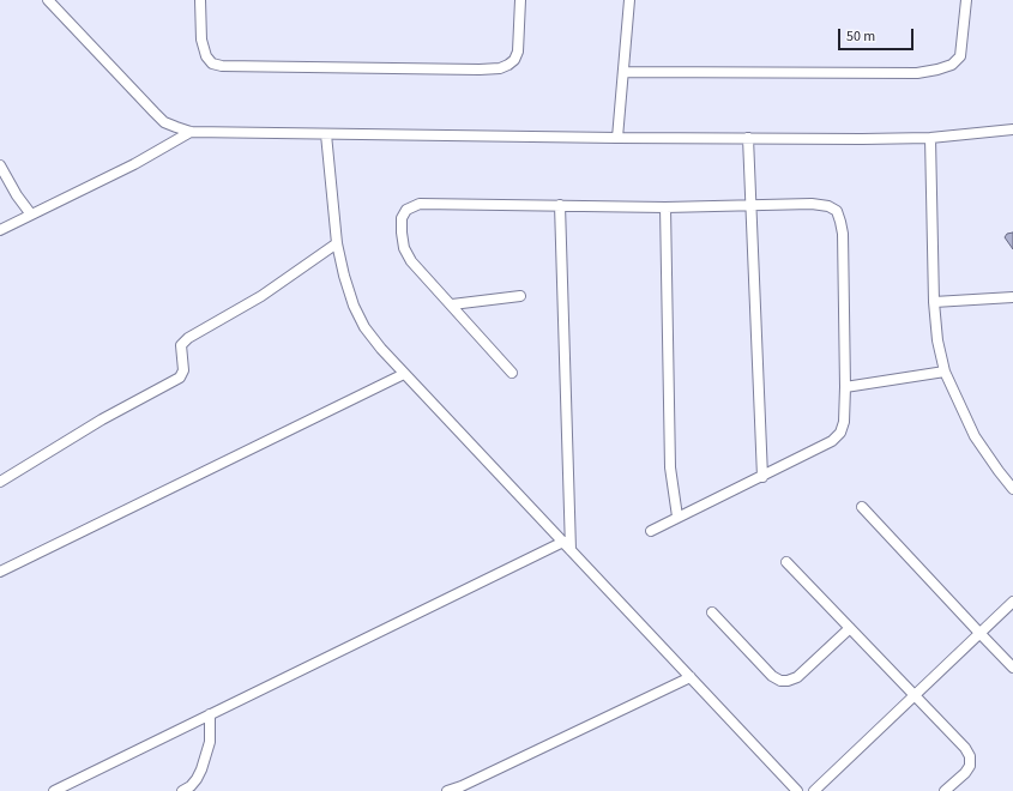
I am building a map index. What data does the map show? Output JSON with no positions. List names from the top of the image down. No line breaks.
{"scale_bar":"50 m"}
